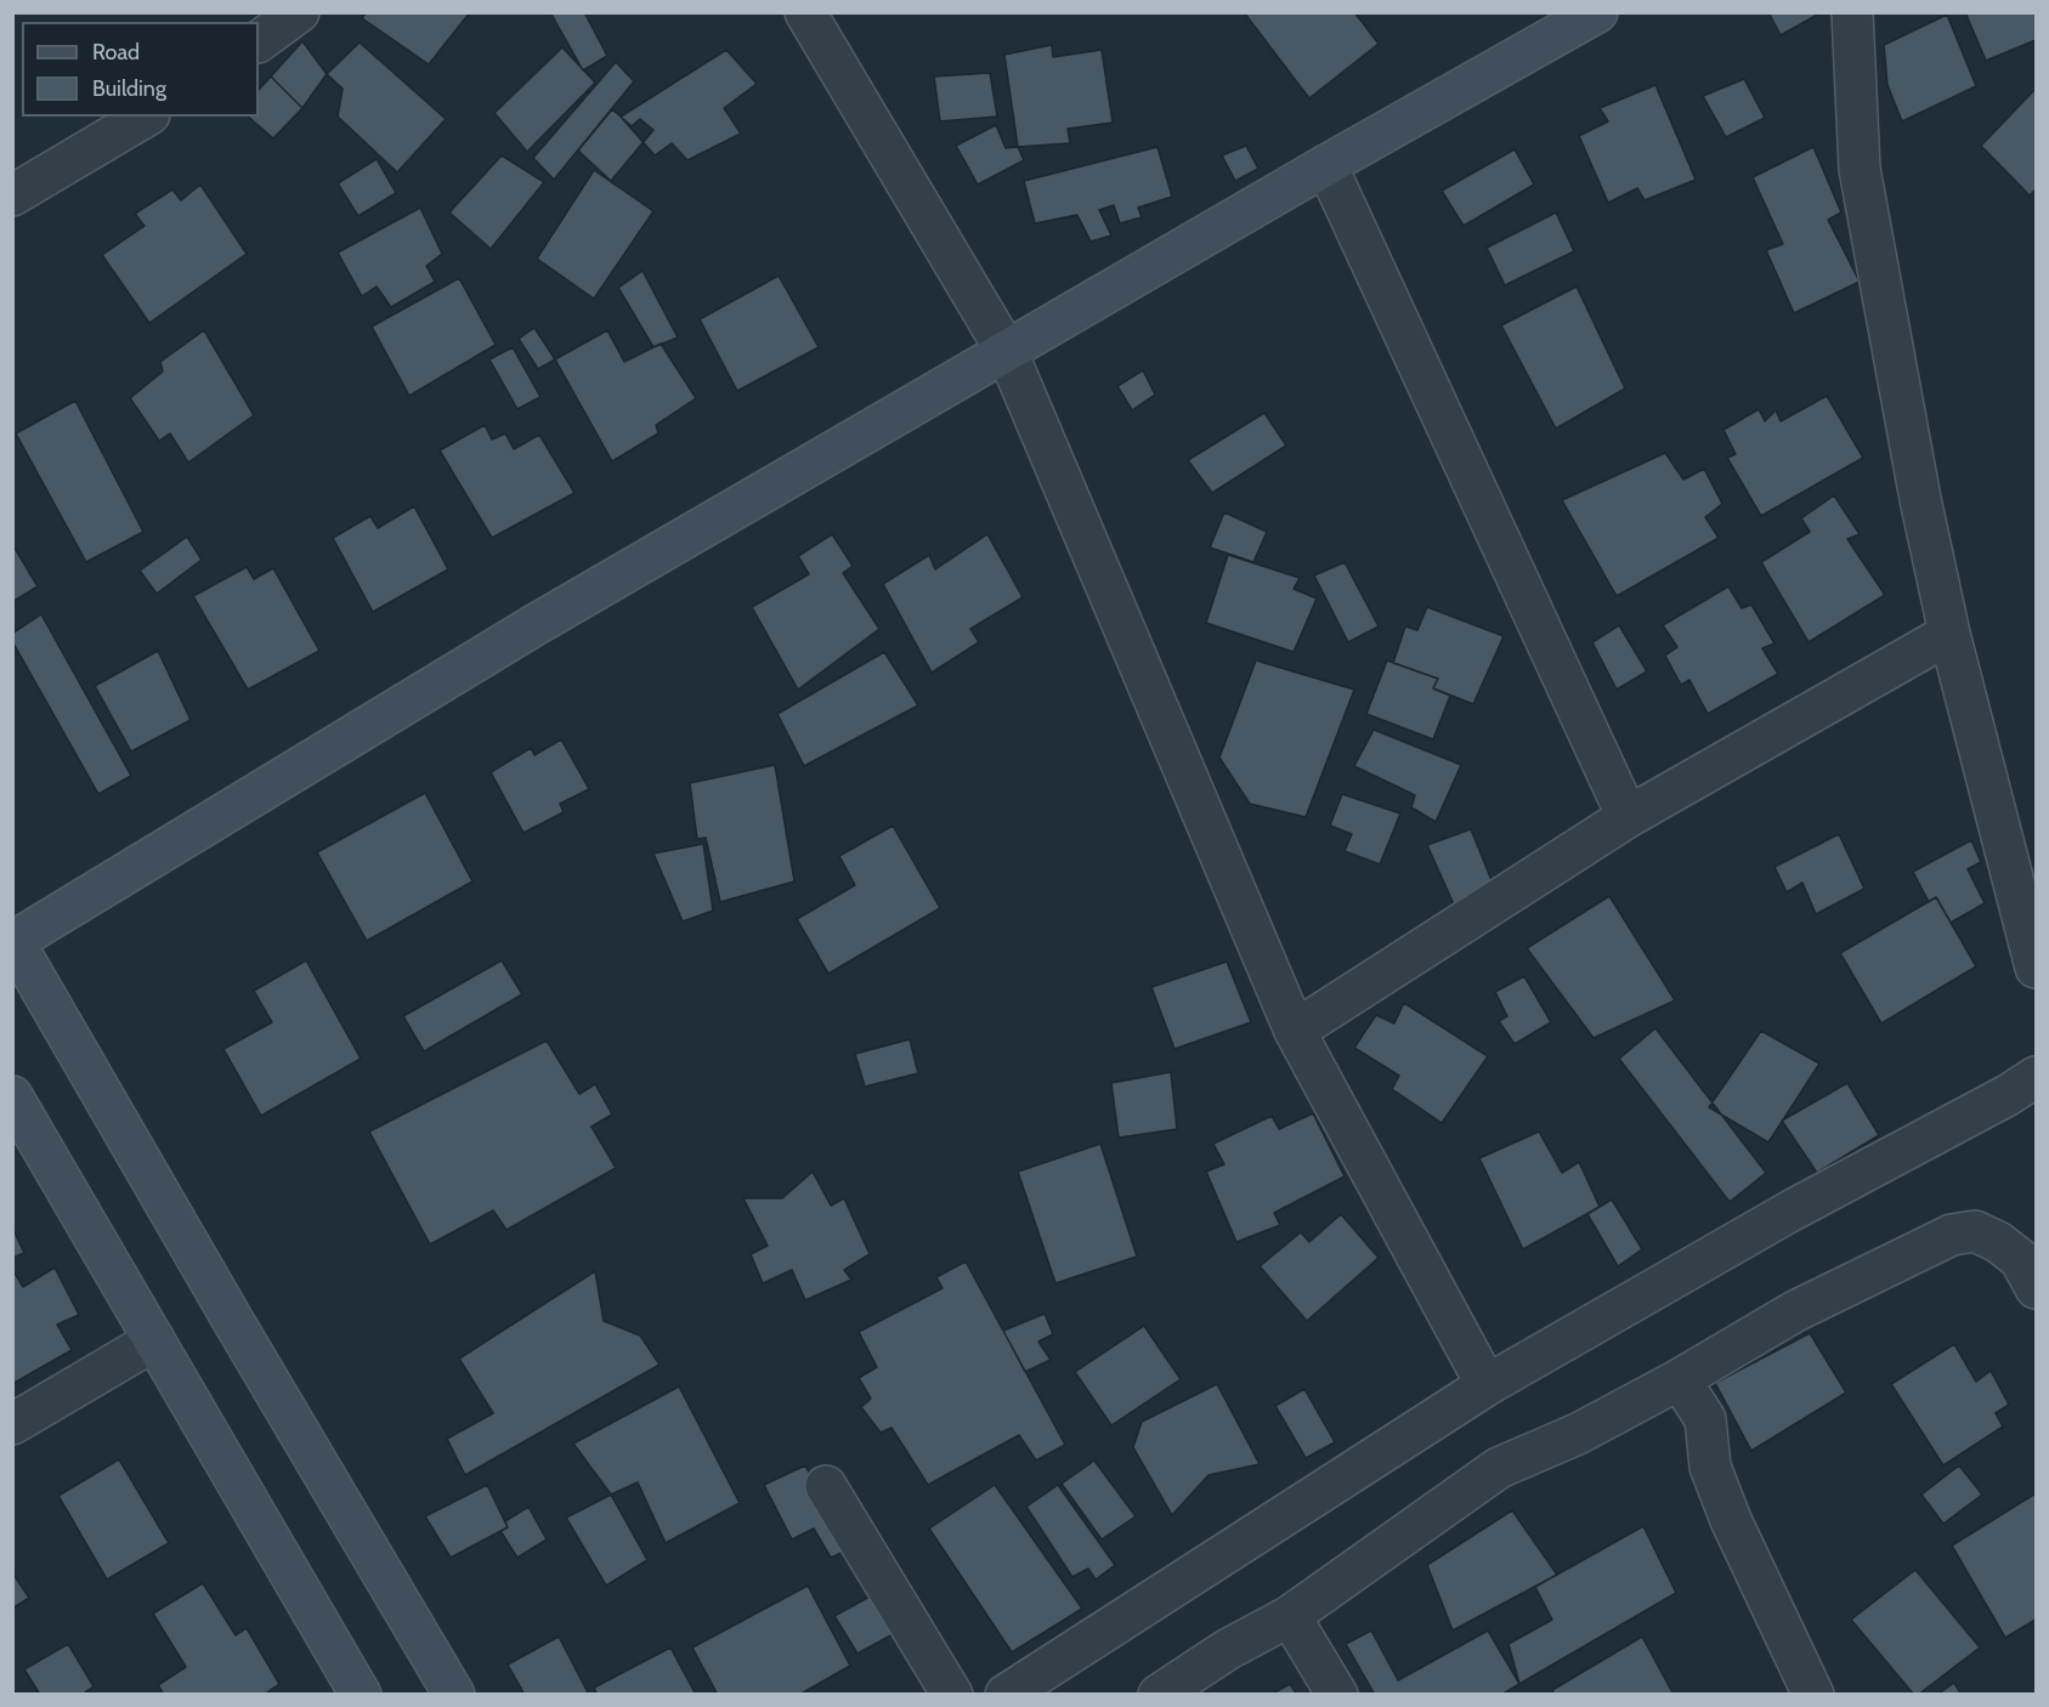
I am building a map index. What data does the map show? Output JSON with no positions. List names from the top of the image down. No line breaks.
{"legend":["Road","Building"]}
